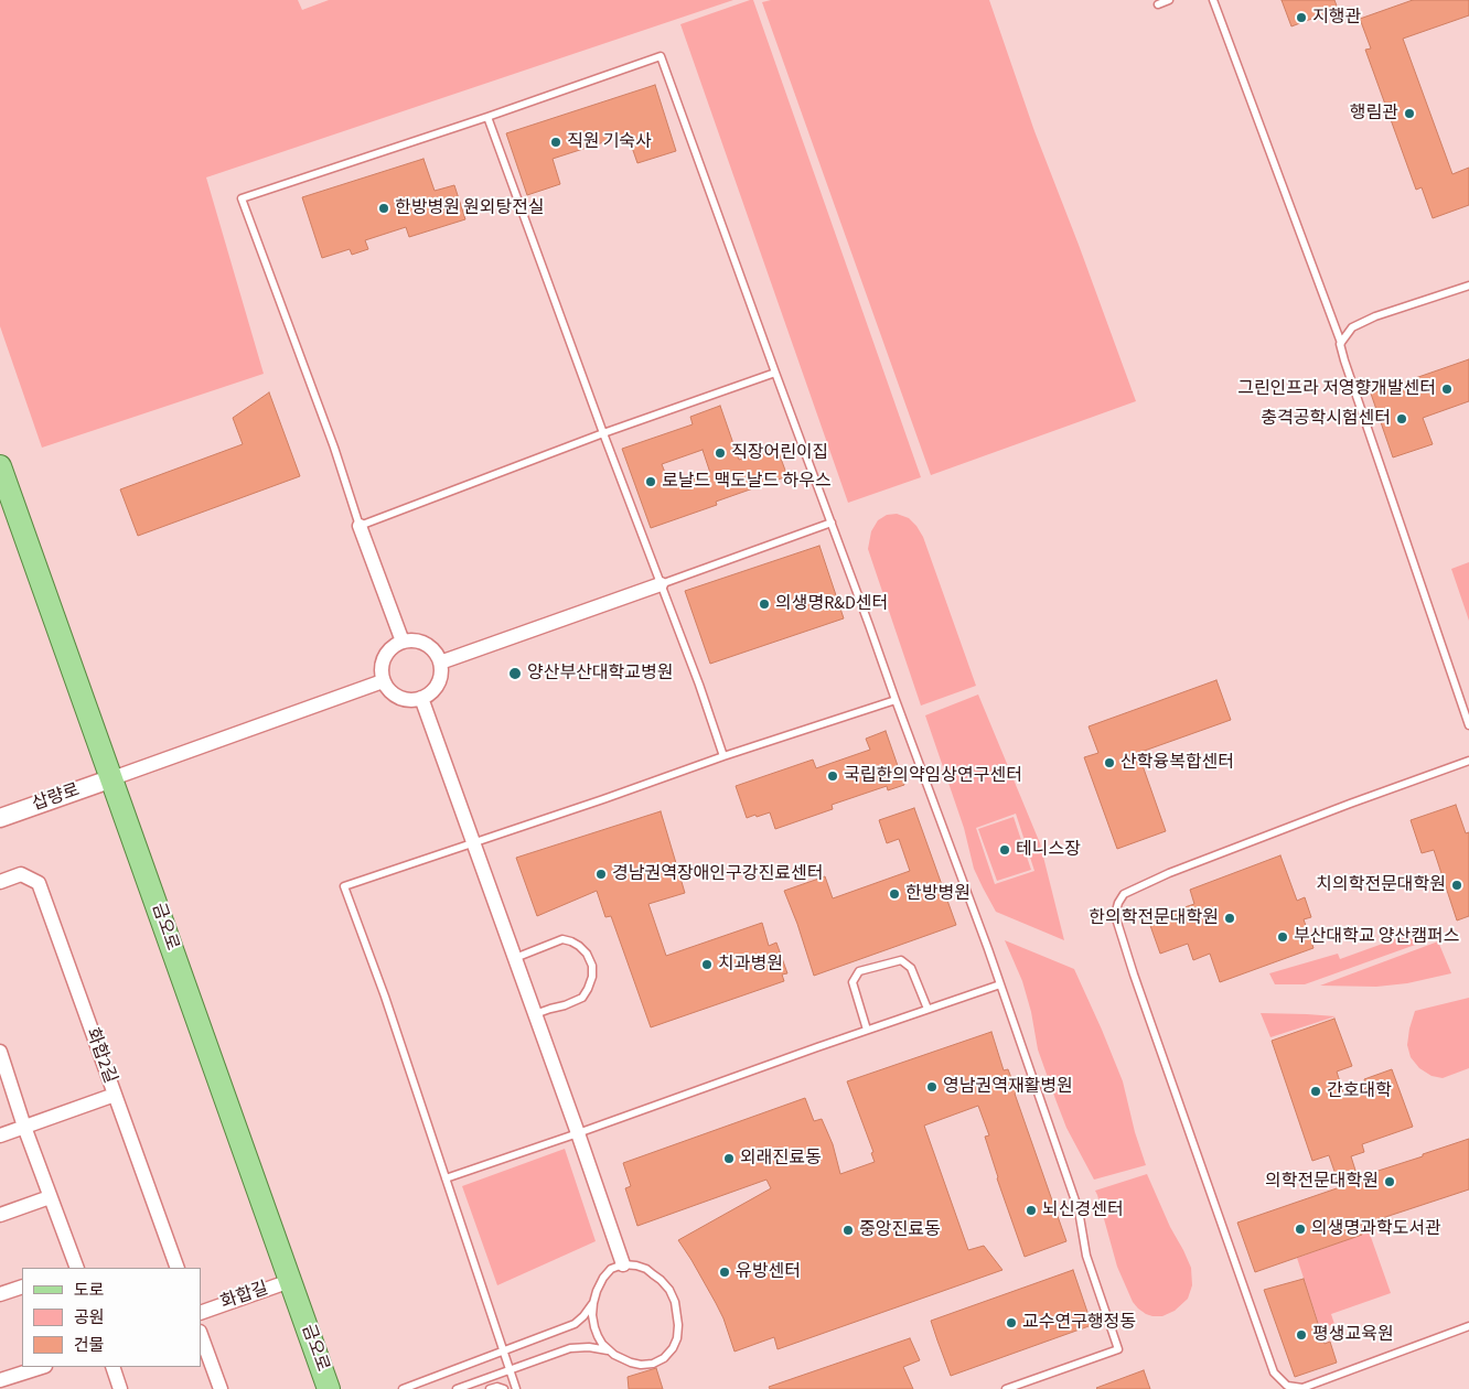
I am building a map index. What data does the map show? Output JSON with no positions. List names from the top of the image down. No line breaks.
{"streets":{"main road":["금오로"],"street":["삽량로","화합2길","화합길"]},"crossings":[["삽량로","금오로"],["금오로","화합길"]],"places":["지행관","행림관","직원 기숙사","한방병원 원외탕전실","그린인프라 저영향개발센터","충격공학시험센터","직장어린이집","로날드 맥도날드 하우스","의생명R&D센터","양산부산대학교병원","산학융복합센터","국립한의약임상연구센터","테니스장","경남권역장애인구강진료센터","치의학전문대학원","한방병원","한의학전문대학원","부산대학교 양산캠퍼스","치과병원","영남권역재활병원","간호대학","외래진료동","의학전문대학원","뇌신경센터","의생명과학도서관","중앙진료동","유방센터","교수연구행정동","평생교육원"],"legend":["도로","공원","건물"]}
